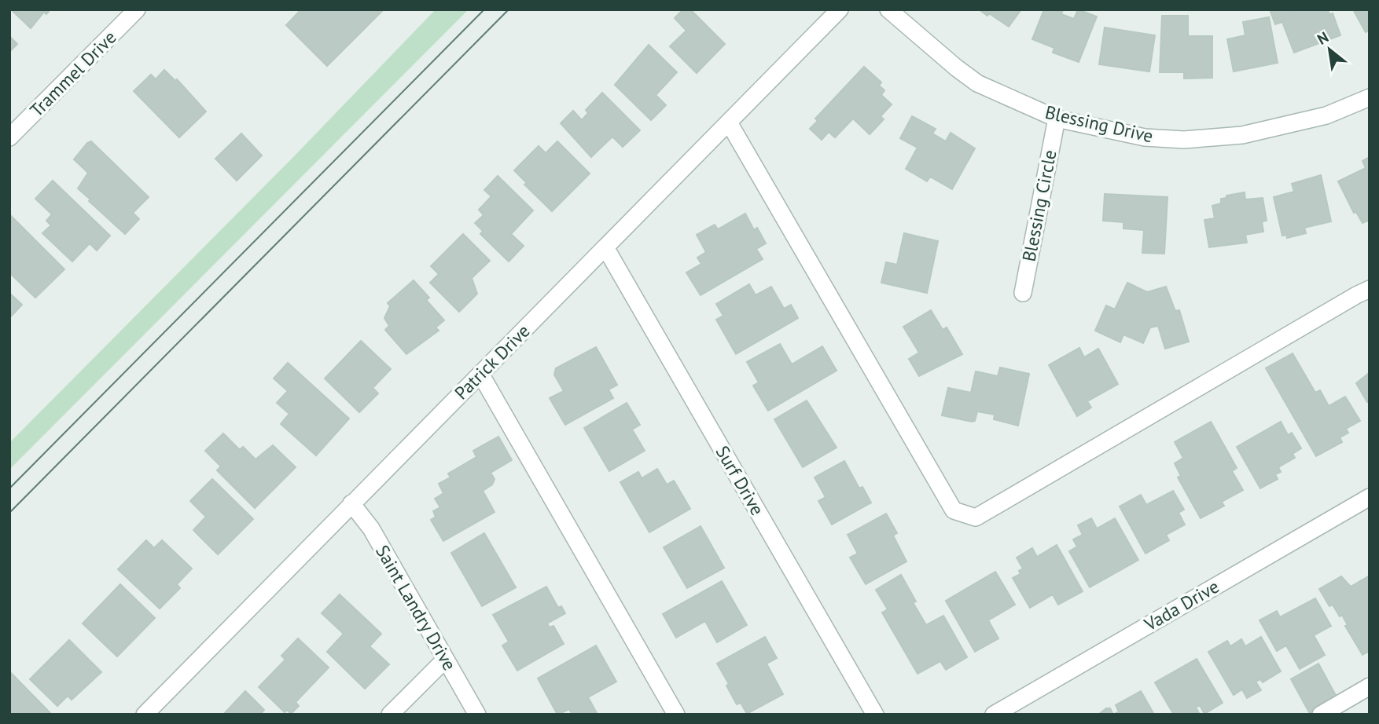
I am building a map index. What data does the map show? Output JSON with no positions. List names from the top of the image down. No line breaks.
{"streets":{"street":["Trammel Drive","Blessing Drive","Blessing Circle","Patrick Drive","Surf Drive","Vada Drive","Saint Landry Drive"]},"crossings":[["Blessing Drive","Blessing Circle"],["Patrick Drive","Surf Drive"],["Patrick Drive","Saint Landry Drive"]],"north":"top left"}
